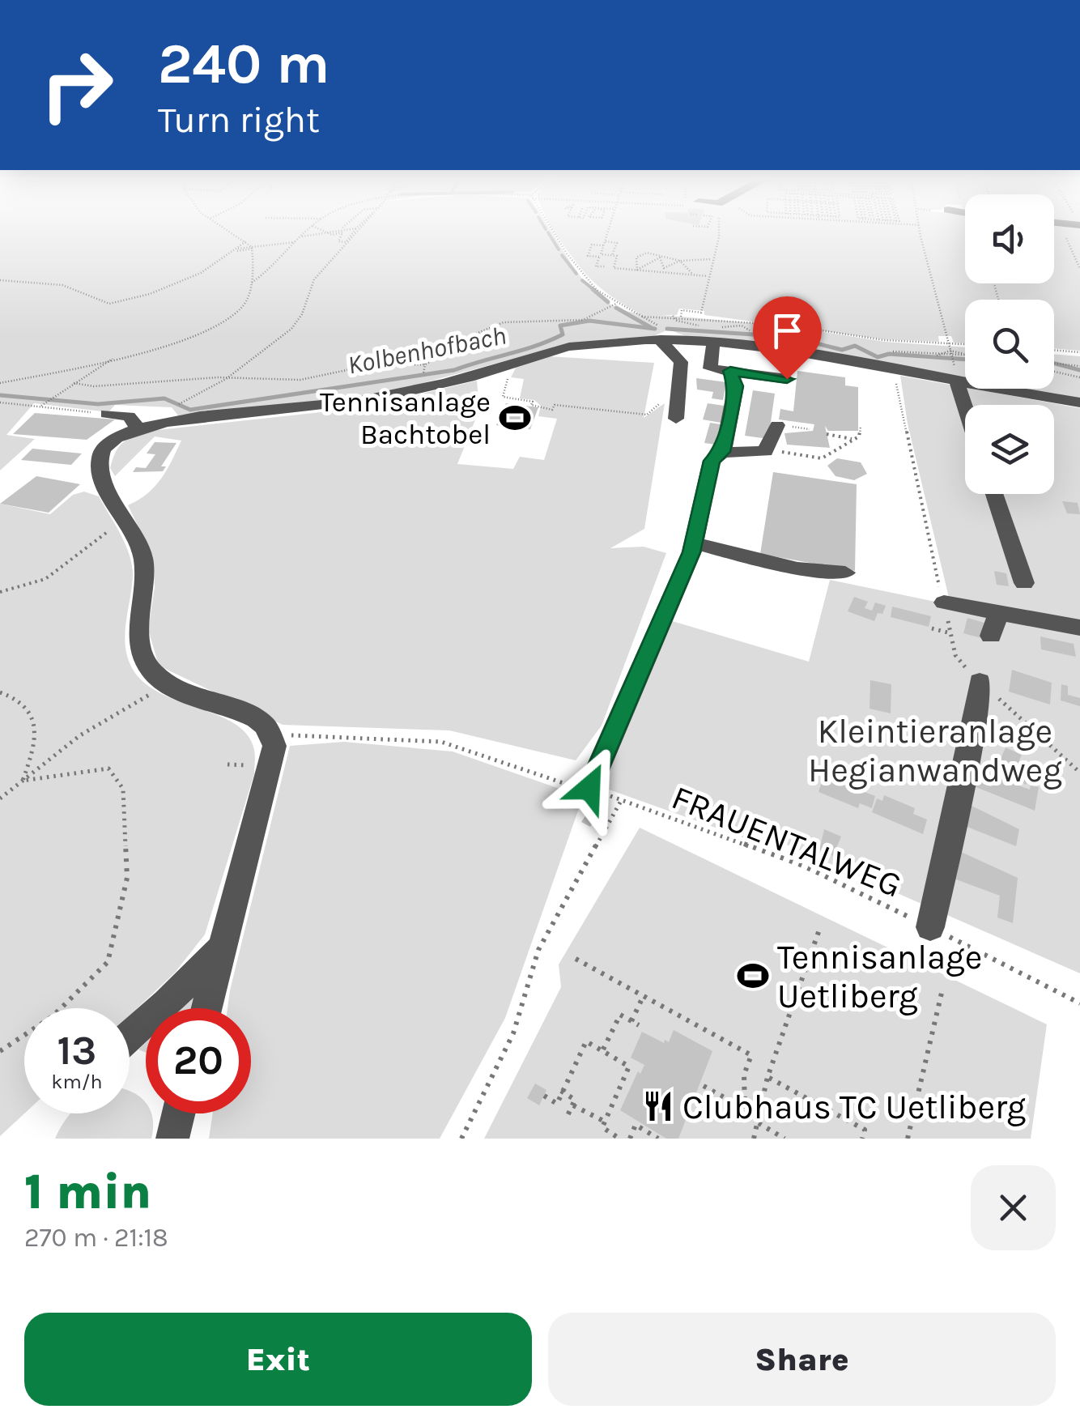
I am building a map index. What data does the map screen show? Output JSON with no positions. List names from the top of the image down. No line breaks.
{"streets":{"path":["FRAUENTALWEG"]},"water":["Kolbenhofbach"],"parks":["Kleintieranlage Hegianwandweg"],"places":{"sports":["Tennisanlage Bachtobel","Tennisanlage Uetliberg"],"restaurant":["Clubhaus TC Uetliberg"]},"page":{"turn":["240 m","Turn right"],"speed":"13 km/h","limit":"20","heading":["1 min","270 m · 21:18"],"buttons":["Exit","Share"]}}
